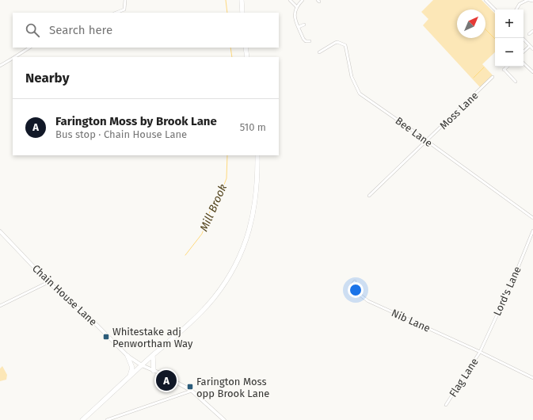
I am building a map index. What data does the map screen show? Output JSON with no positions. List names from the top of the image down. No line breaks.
{"streets":{"street":["Moss Lane","Bee Lane","Lord's Lane","Chain House Lane","Nib Lane","Flag Lane"]},"crossings":[["Moss Lane","Bee Lane"],["Lord's Lane","Nib Lane"],["Lord's Lane","Flag Lane"],["Nib Lane","Flag Lane"]],"water":["Mill Brook"],"places":{"transit":["Whitestake adj Penwortham Way","Farington Moss opp Brook Lane"]},"north":"top right","page":{"map_buttons":["+","−"],"search":"Search here","heading":"Nearby","list":[{"mark":"A","name":"Farington Moss by Brook Lane","note":"Bus stop · Chain House Lane","value":"510 m"}],"pins":"A"}}
